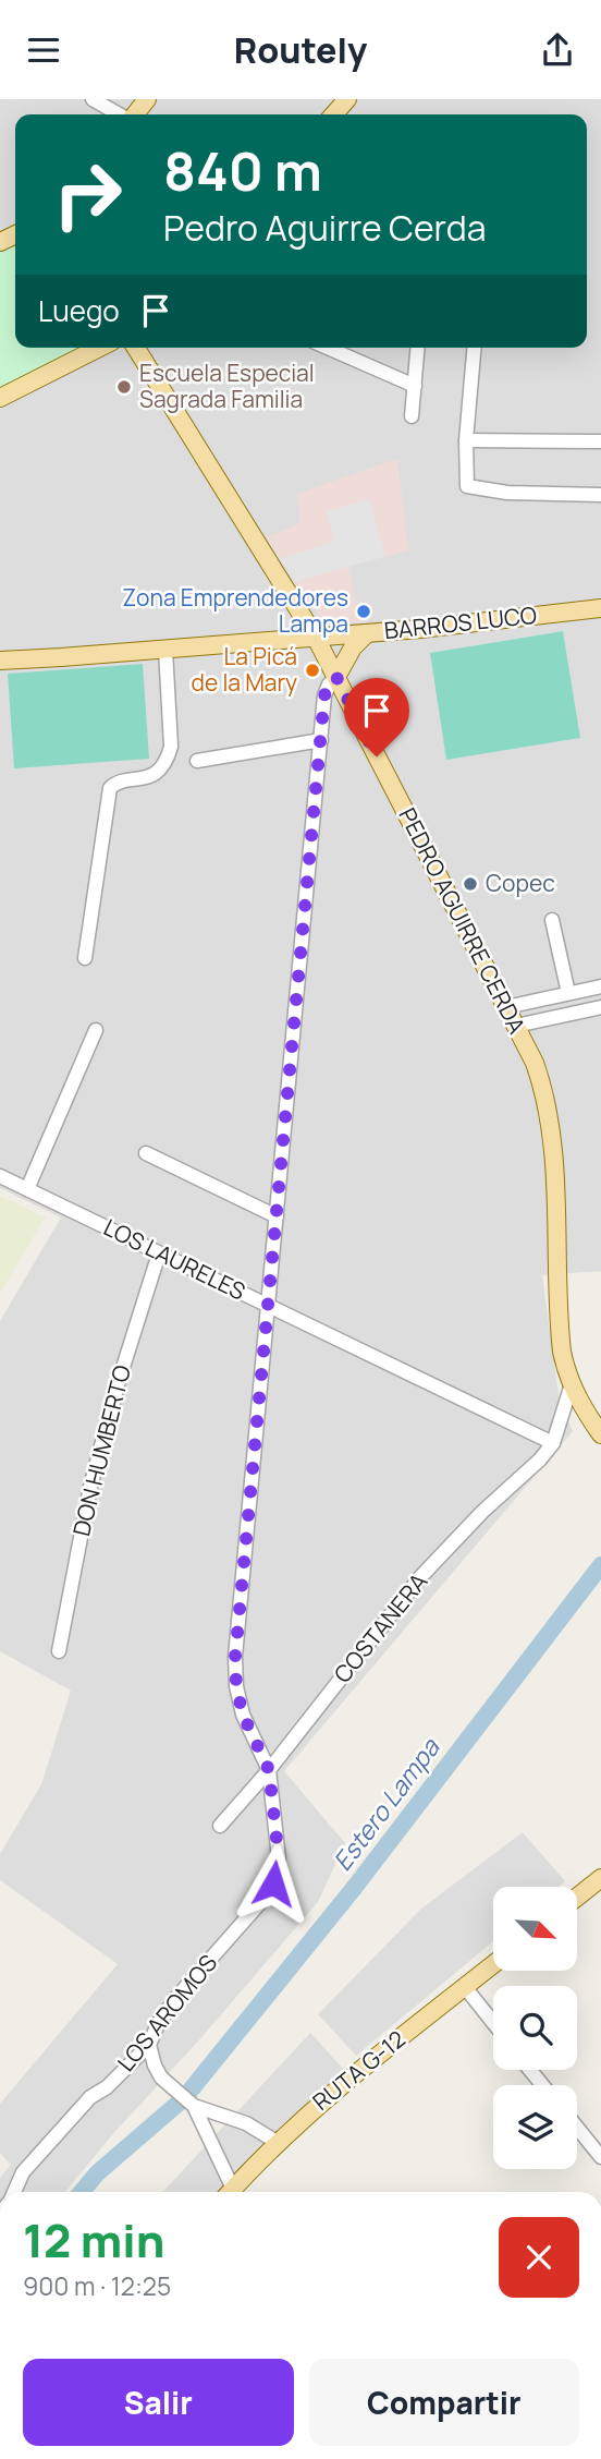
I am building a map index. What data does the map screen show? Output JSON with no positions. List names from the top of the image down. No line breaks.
{"streets":{"main road":["BARROS LUCO","PEDRO AGUIRRE CERDA","RUTA G-12"],"street":["LOS LAURELES","DON HUMBERTO","COSTANERA","LOS AROMOS"]},"crossings":[["BARROS LUCO","PEDRO AGUIRRE CERDA"],["PEDRO AGUIRRE CERDA","LOS AROMOS"],["LOS LAURELES","DON HUMBERTO"],["LOS LAURELES","COSTANERA"],["LOS LAURELES","LOS AROMOS"],["COSTANERA","LOS AROMOS"]],"water":["Estero Lampa"],"places":["Escuela Especial Sagrada Familia","Zona Emprendedores Lampa","La Picá de la Mary","Copec"],"north":"bottom right","page":{"header":"Routely","turn":["840 m","Pedro Aguirre Cerda"],"then":"Luego","heading":["12 min","900 m · 12:25"],"buttons":["Salir","Compartir"]}}
